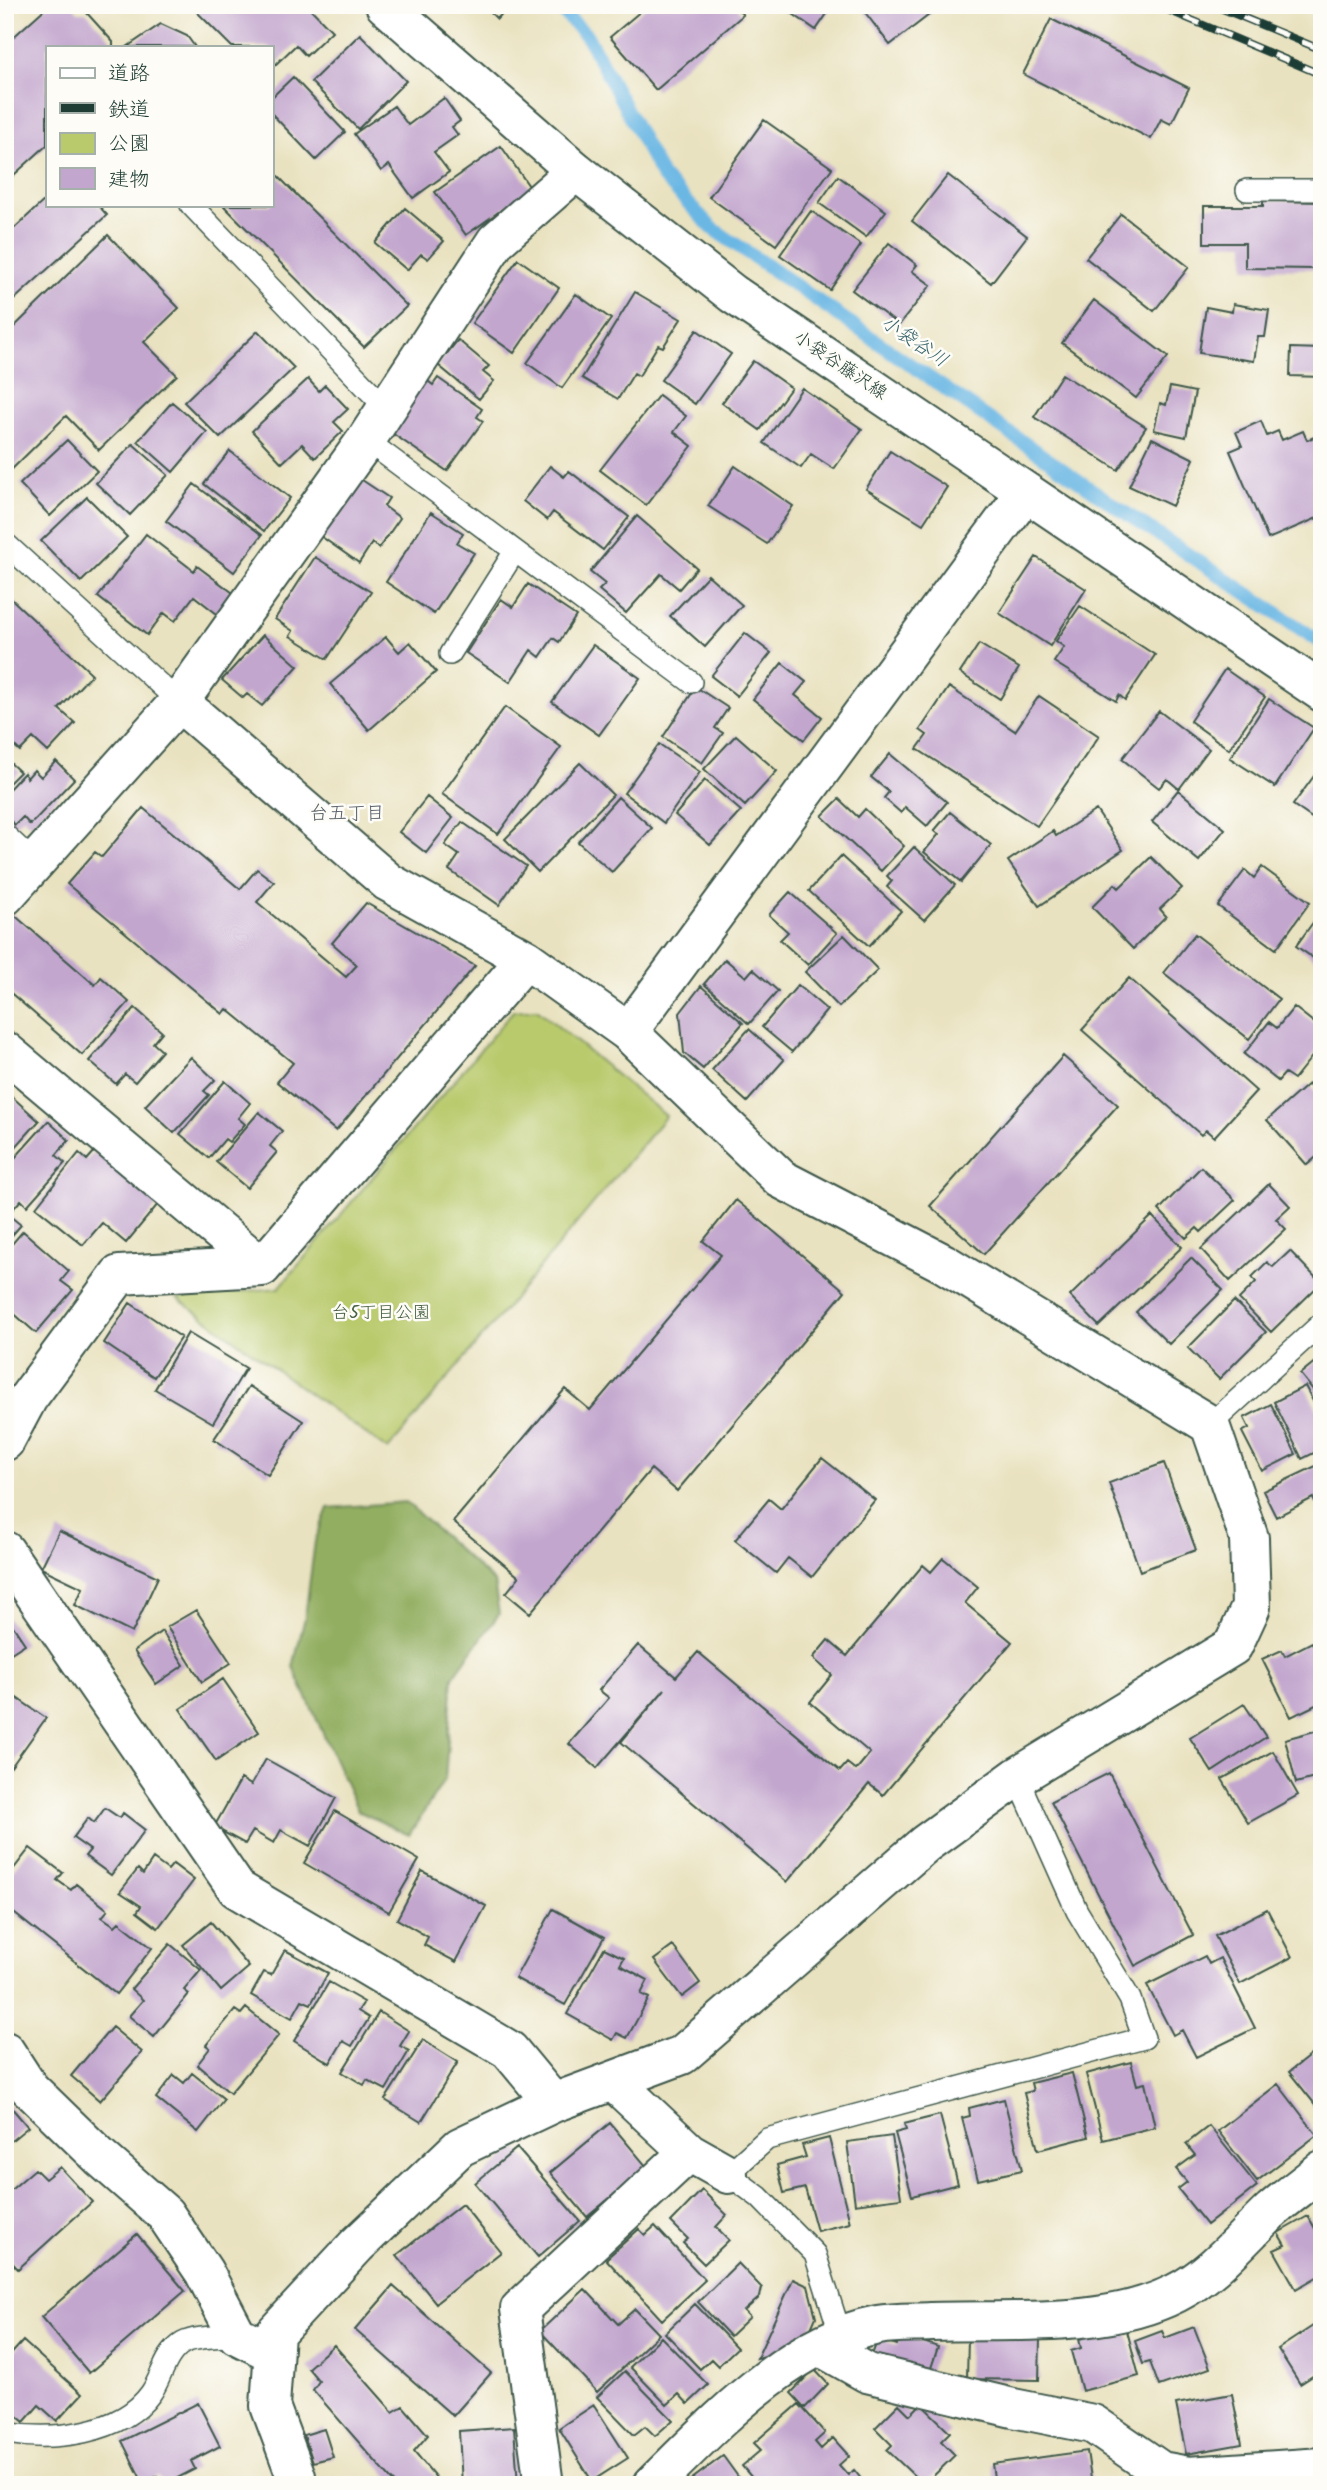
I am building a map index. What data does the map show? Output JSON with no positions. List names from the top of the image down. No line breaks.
{"streets":{"street":["小袋谷藤沢線"]},"districts":["台五丁目"],"water":["小袋谷川"],"parks":["台5丁目公園"],"legend":["道路","鉄道","公園","建物"]}
